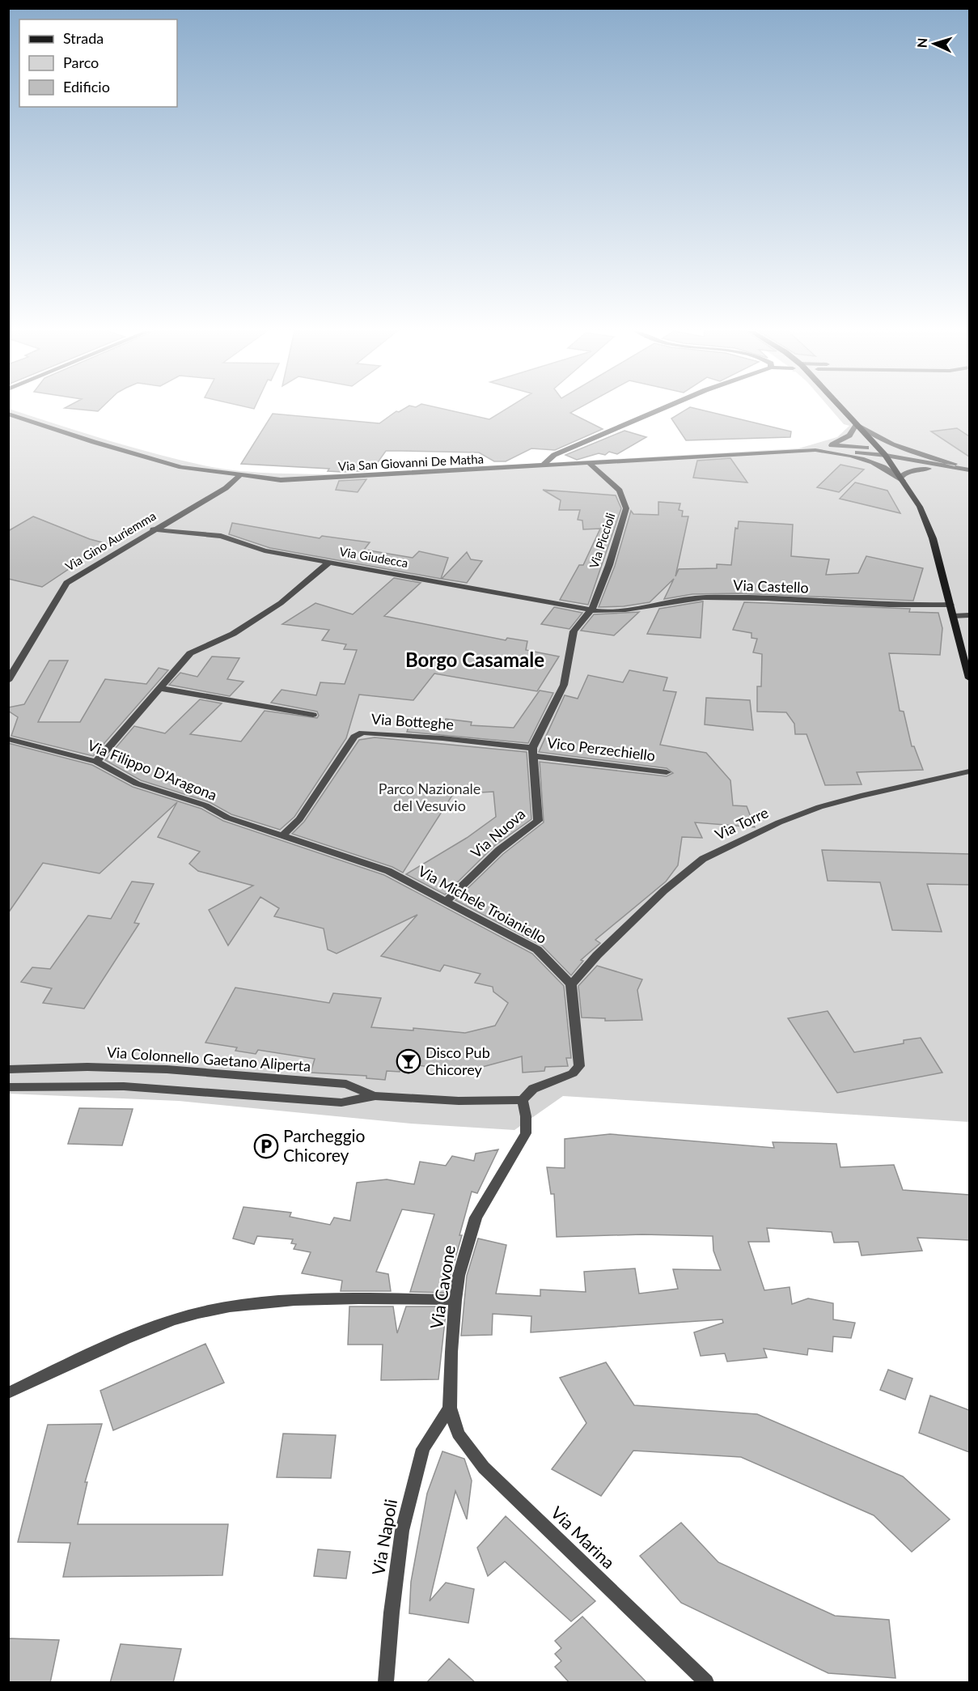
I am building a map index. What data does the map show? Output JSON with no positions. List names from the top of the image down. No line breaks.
{"streets":{"street":["Via San Giovanni De Matha","Via Piccioli","Via Gino Auriemma","Via Giudecca","Via Castello","Via Botteghe","Vico Perzechiello","Via Filippo D'Aragona","Via Torre","Via Nuova","Via Michele Troianiello","Via Colonnello Gaetano Aliperta","Via Cavone","Via Napoli","Via Marina"]},"crossings":[["Via San Giovanni De Matha","Via Piccioli"],["Via San Giovanni De Matha","Via Gino Auriemma"],["Via Piccioli","Via Giudecca"],["Via Piccioli","Via Castello"],["Via Piccioli","Via Botteghe"],["Via Piccioli","Vico Perzechiello"],["Via Piccioli","Via Nuova"],["Via Gino Auriemma","Via Giudecca"],["Via Giudecca","Via Castello"],["Via Botteghe","Vico Perzechiello"],["Via Botteghe","Via Filippo D'Aragona"],["Via Botteghe","Via Nuova"],["Via Botteghe","Via Michele Troianiello"],["Vico Perzechiello","Via Nuova"],["Via Filippo D'Aragona","Via Michele Troianiello"],["Via Torre","Via Michele Troianiello"],["Via Nuova","Via Michele Troianiello"],["Via Colonnello Gaetano Aliperta","Via Cavone"],["Via Cavone","Via Napoli"],["Via Cavone","Via Marina"],["Via Napoli","Via Marina"]],"districts":["Borgo Casamale"],"parks":["Parco Nazionale del Vesuvio"],"places":{"bar":["Disco Pub Chicorey"],"parking":["Parcheggio Chicorey"]},"legend":["Strada","Parco","Edificio"],"north":"left"}
